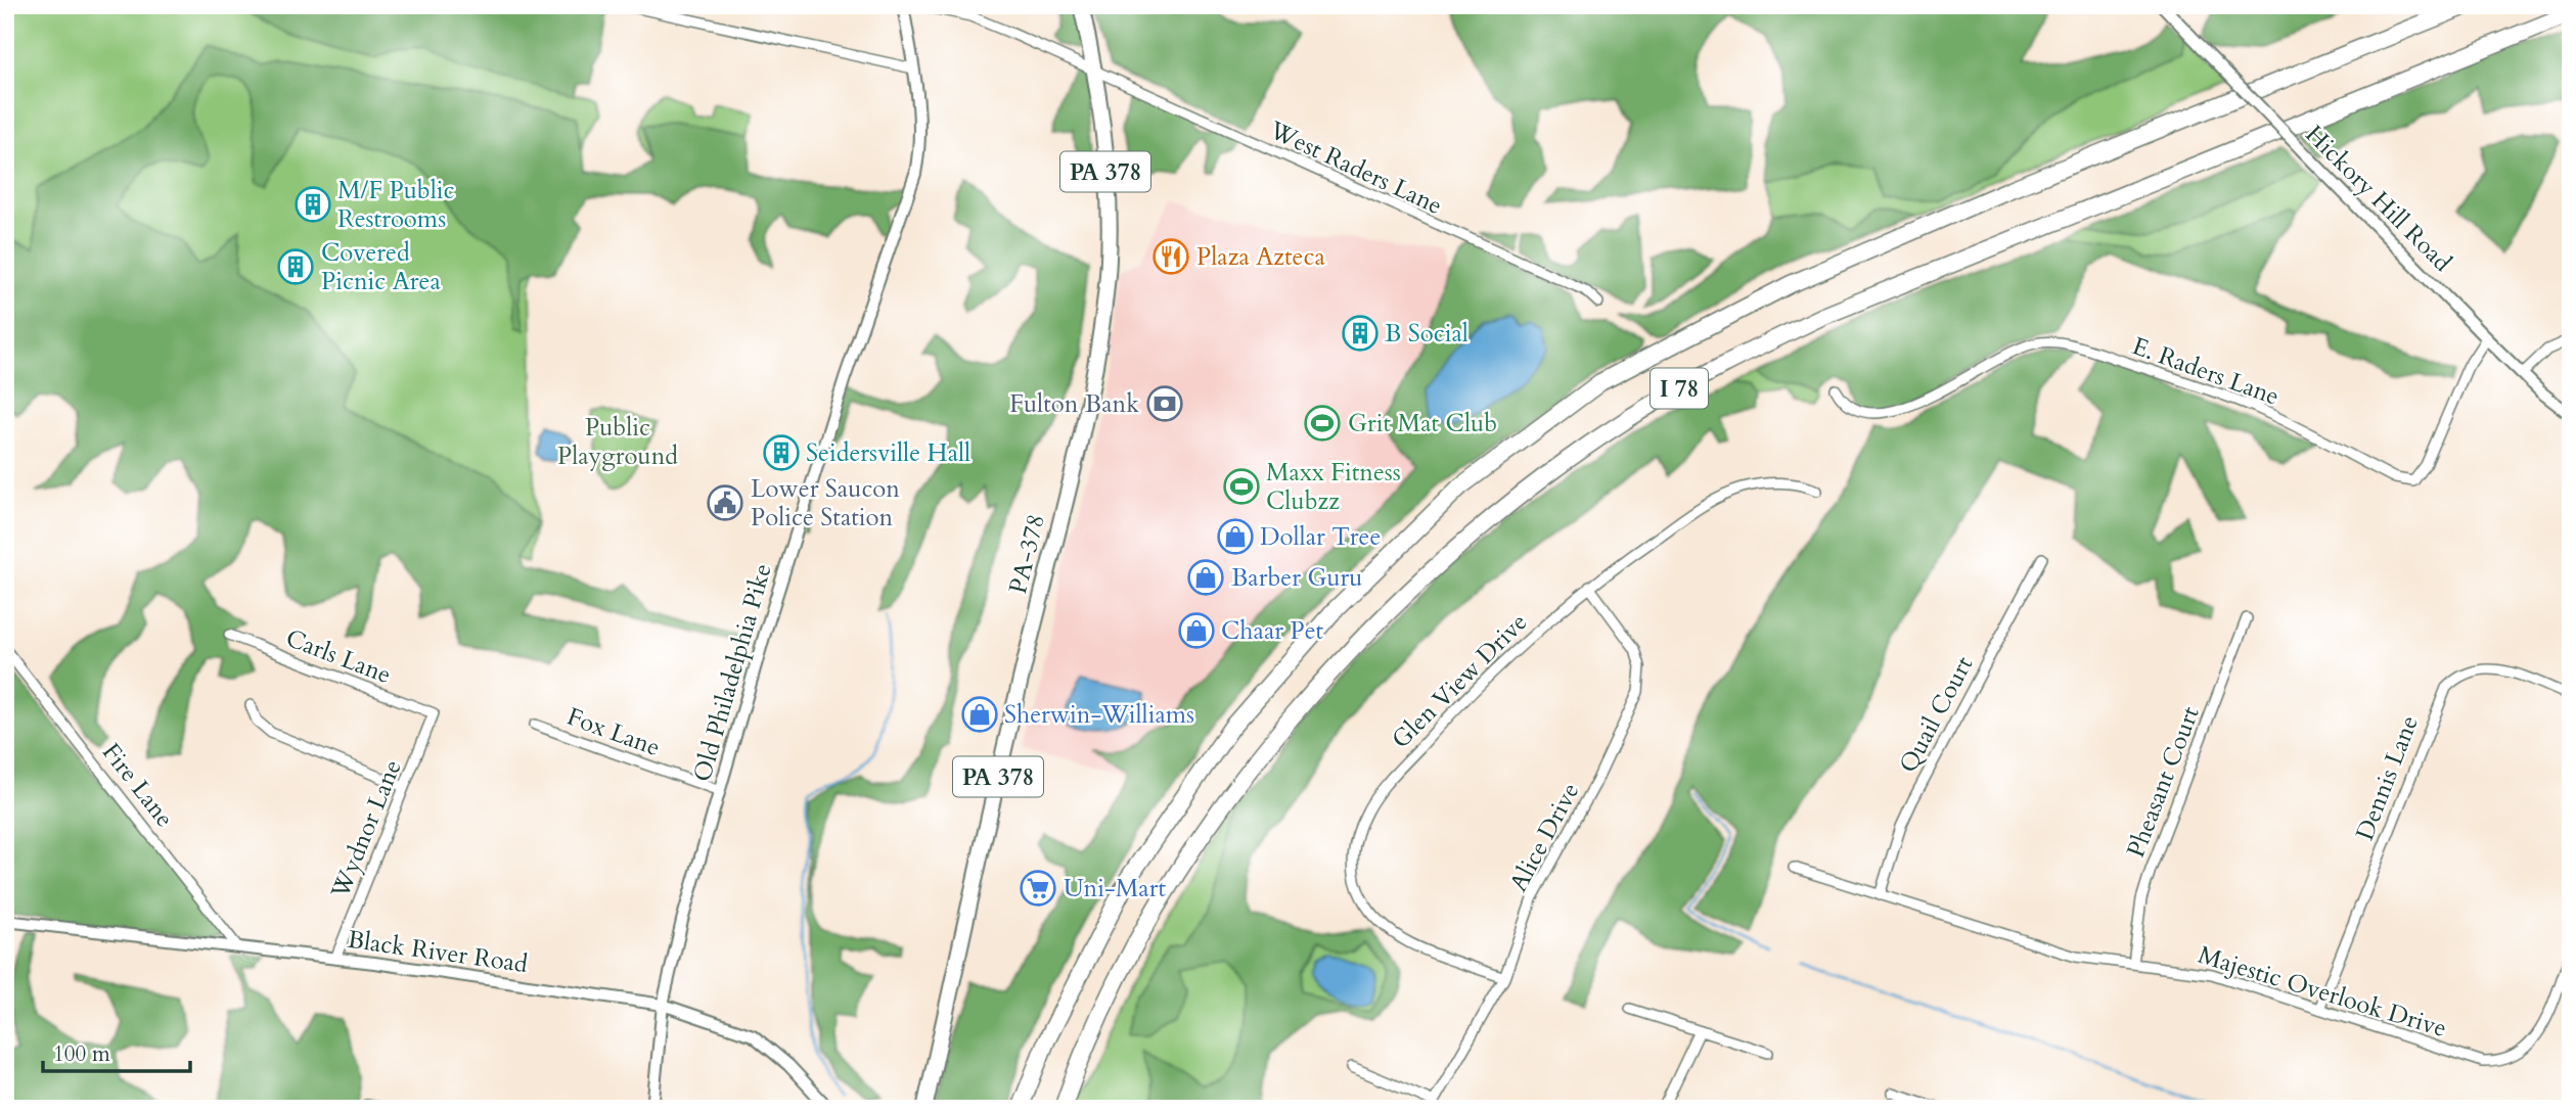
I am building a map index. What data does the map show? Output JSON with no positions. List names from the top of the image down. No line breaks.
{"streets":{"highway":["I 78"],"main road":["PA 378","PA-378"],"street":["West Raders Lane","Hickory Hill Road","E. Raders Lane","Carls Lane","Old Philadelphia Pike","Glen View Drive","Quail Court","Fox Lane","Dennis Lane","Pheasant Court","Fire Lane","Wydnor Lane","Alice Drive","Black River Road","Majestic Overlook Drive"]},"crossings":[["West Raders Lane","PA-378"],["Hickory Hill Road","E. Raders Lane"],["Carls Lane","Wydnor Lane"],["Old Philadelphia Pike","Fox Lane"],["Old Philadelphia Pike","Black River Road"],["Glen View Drive","Alice Drive"],["Quail Court","Majestic Overlook Drive"],["Dennis Lane","Majestic Overlook Drive"],["Pheasant Court","Majestic Overlook Drive"],["Fire Lane","Black River Road"],["Wydnor Lane","Black River Road"]],"parks":["Public Playground"],"places":{"building":["M/F Public Restrooms","Covered Picnic Area","B Social","Seidersville Hall"],"restaurant":["Plaza Azteca"],"bank":["Fulton Bank"],"sports":["Grit Mat Club","Maxx Fitness Clubzz"],"public building":["Lower Saucon Police Station"],"shop":["Dollar Tree","Barber Guru","Chaar Pet","Sherwin-Williams"],"supermarket":["Uni-Mart"]},"scale_bar":"100 m"}
